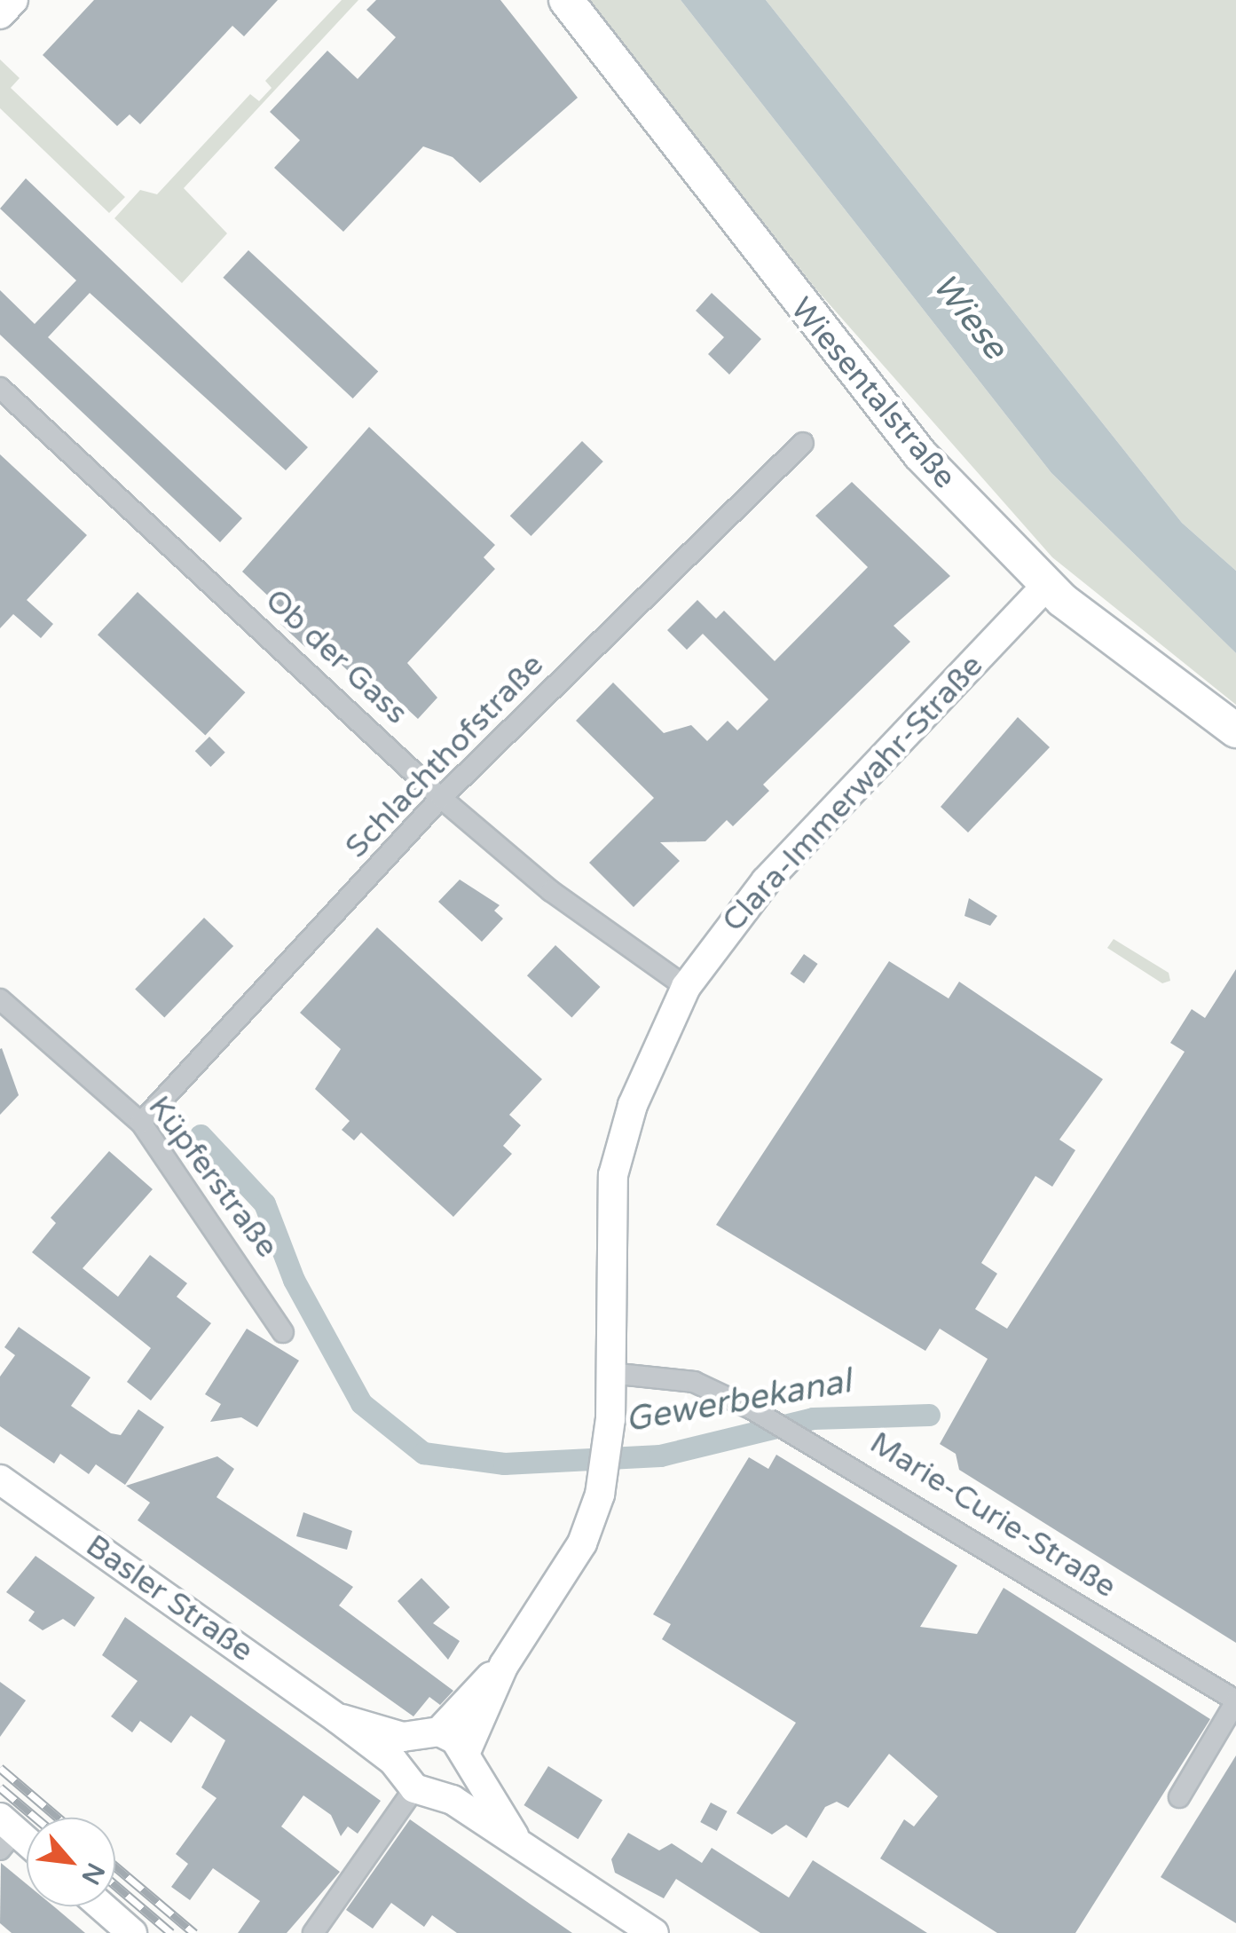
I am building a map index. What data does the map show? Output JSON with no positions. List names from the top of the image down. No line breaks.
{"streets":{"main road":["Wiesentalstraße"],"street":["Ob der Gass","Schlachthofstraße","Clara-Immerwahr-Straße","Küpferstraße","Marie-Curie-Straße","Basler Straße"]},"crossings":[["Wiesentalstraße","Clara-Immerwahr-Straße"],["Ob der Gass","Schlachthofstraße"],["Ob der Gass","Clara-Immerwahr-Straße"],["Schlachthofstraße","Küpferstraße"],["Clara-Immerwahr-Straße","Marie-Curie-Straße"],["Clara-Immerwahr-Straße","Basler Straße"]],"water":["Wiese","Gewerbekanal"],"north":"bottom right"}
